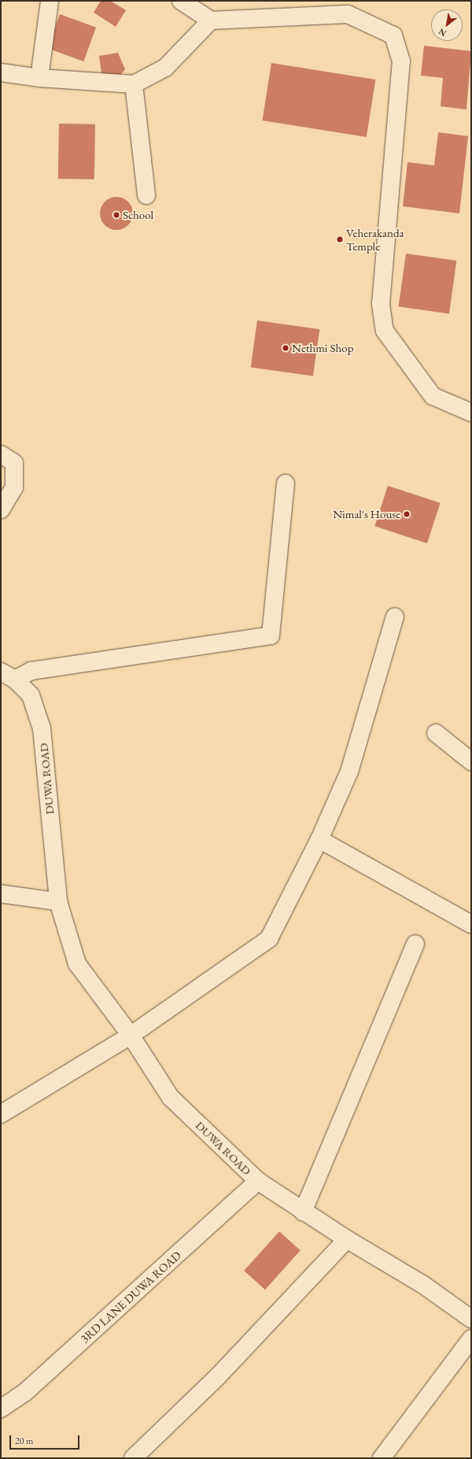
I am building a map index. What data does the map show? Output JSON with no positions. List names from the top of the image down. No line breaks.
{"streets":{"street":["DUWA ROAD","3RD LANE DUWA ROAD"]},"crossings":[["DUWA ROAD","3RD LANE DUWA ROAD"]],"places":["School","Veherakanda Temple","Nethmi Shop","Nimal's House"],"scale_bar":"20 m","north":"bottom left"}
